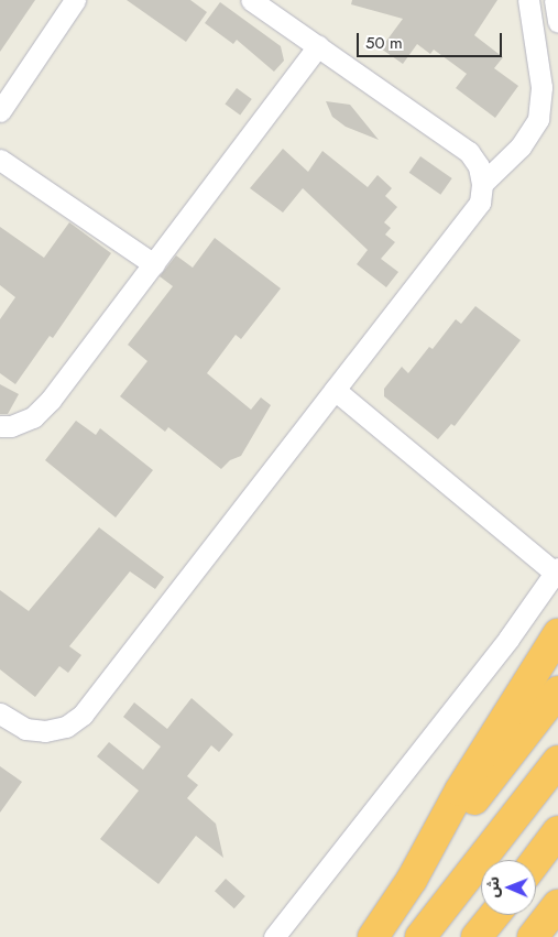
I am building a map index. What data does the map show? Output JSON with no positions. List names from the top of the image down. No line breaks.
{"scale_bar":"50 m","north":"left"}
